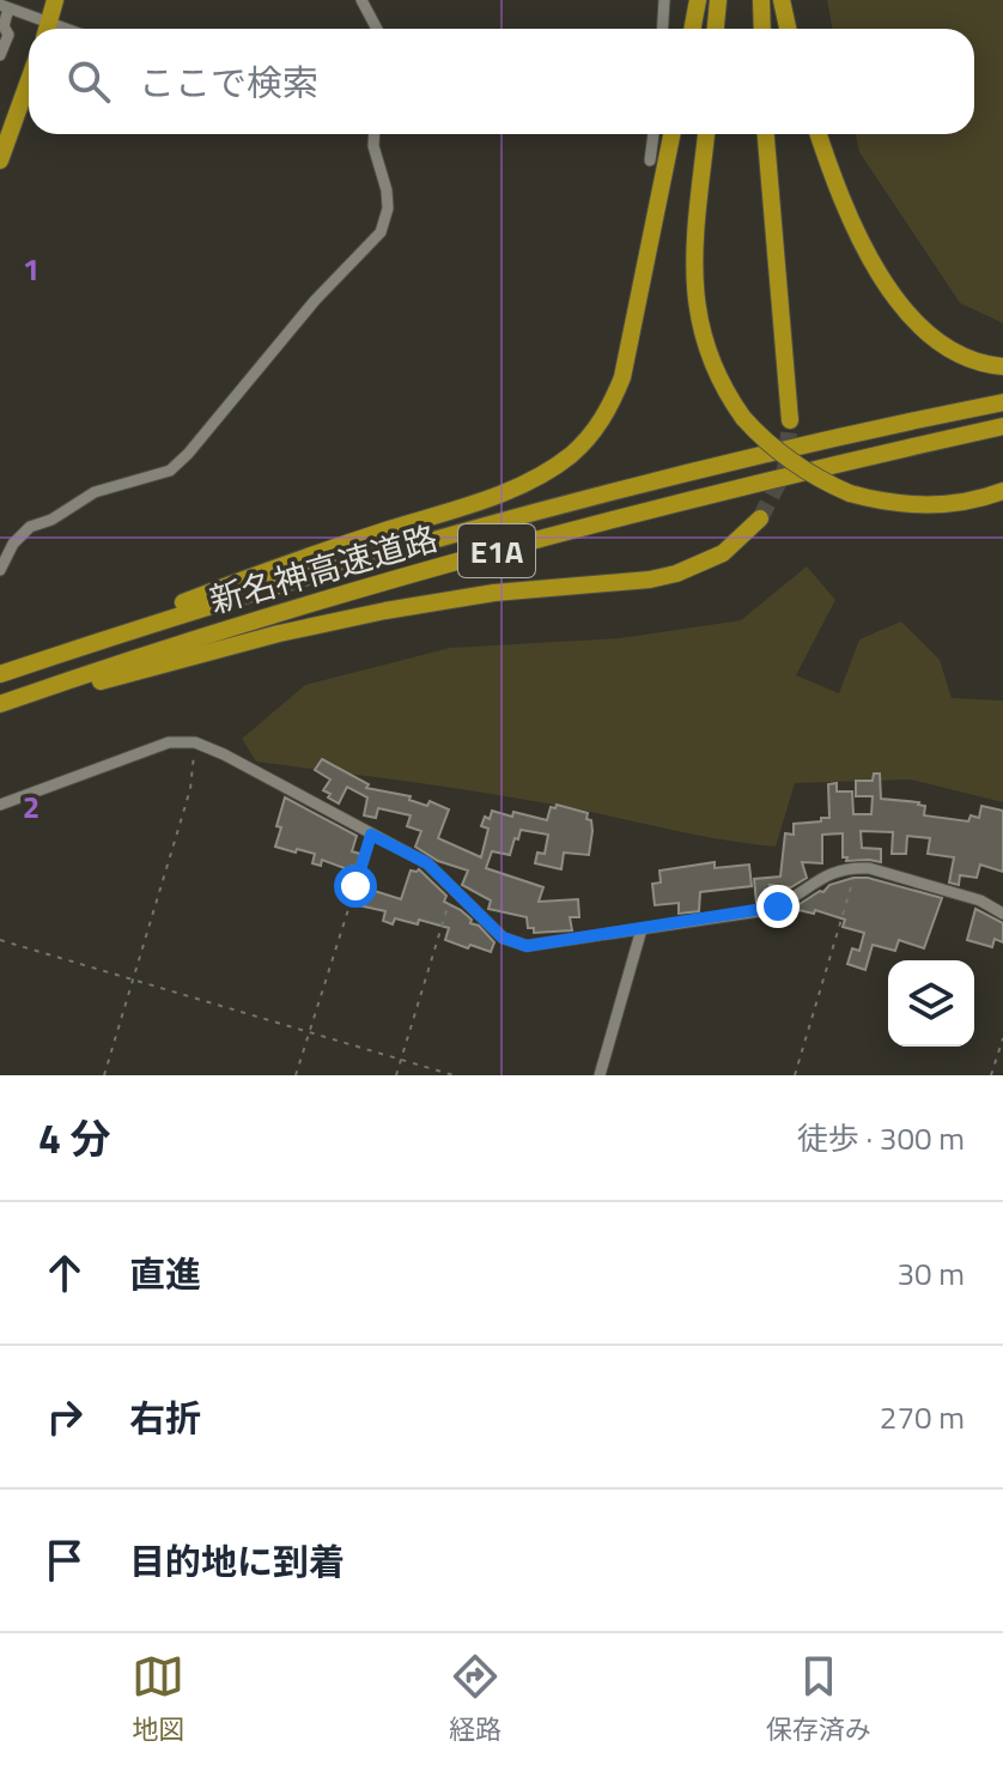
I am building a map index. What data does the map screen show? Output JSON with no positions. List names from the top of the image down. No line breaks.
{"streets":{"highway":["E1A","新名神高速道路"]},"page":{"search":"ここで検索","heading":["4 分","徒歩 · 300 m"],"list":[["直進","30 m"],["右折","270 m"],"目的地に到着"],"nav":["地図","経路","保存済み"]},"grid":{"rows":["1","2"]}}
